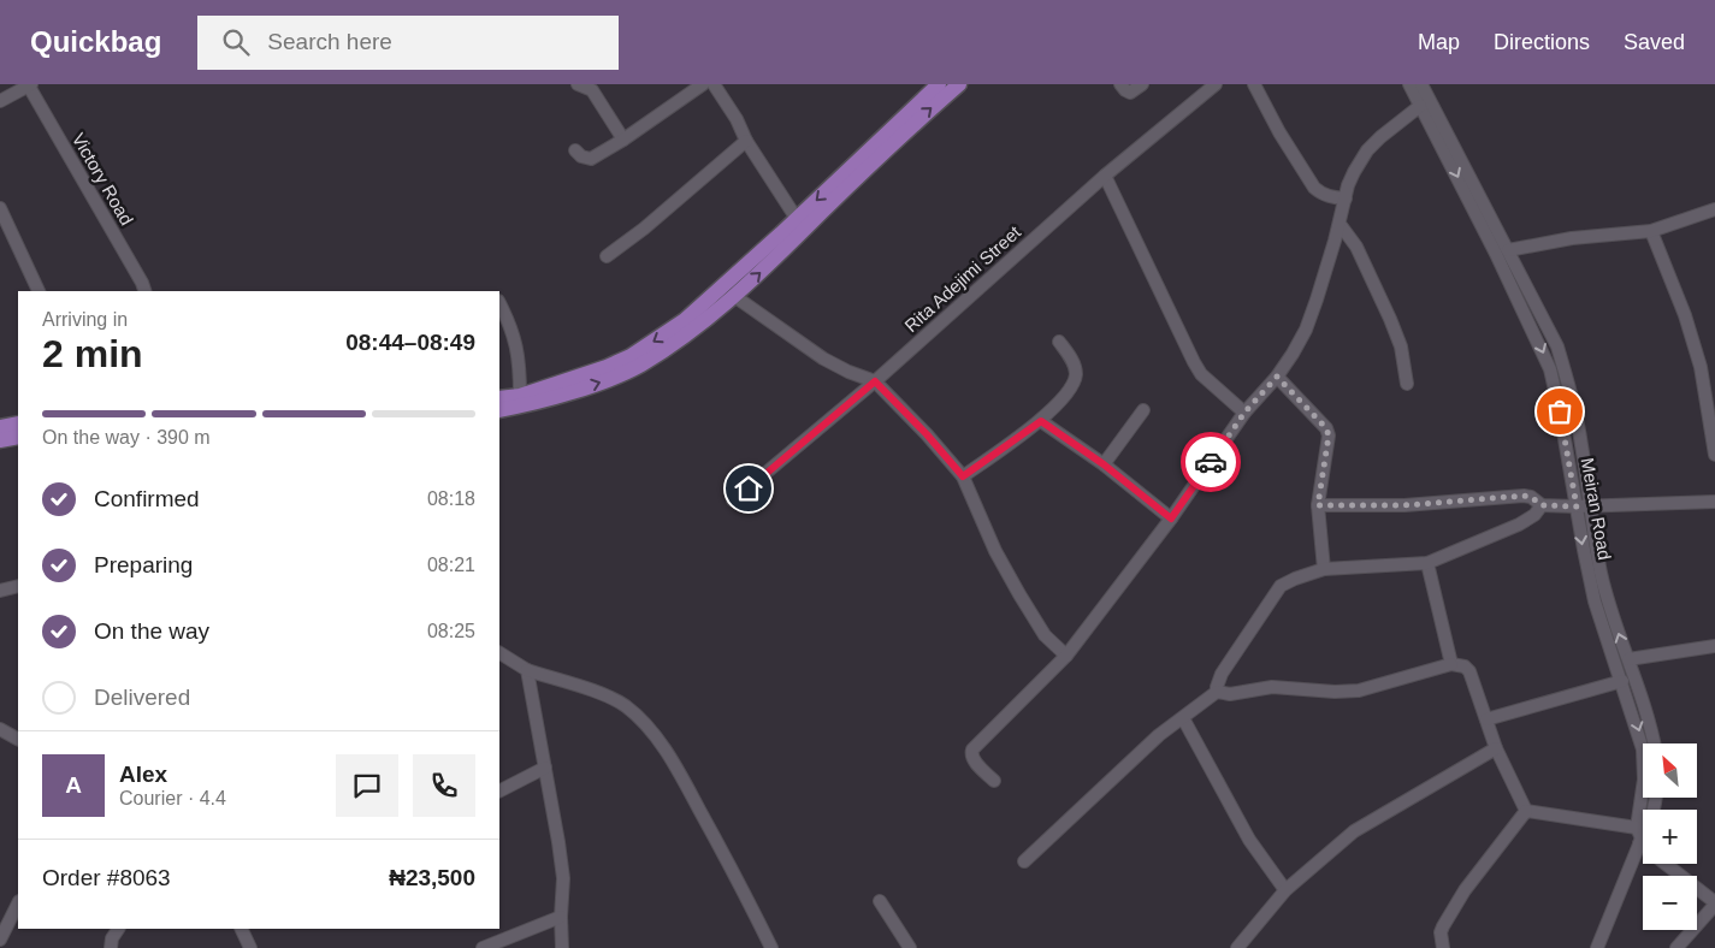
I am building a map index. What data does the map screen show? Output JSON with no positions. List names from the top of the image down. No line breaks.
{"streets":{"street":["Victory Road","Rita Adejimi Street","Meiran Road"]},"north":"top left","page":{"header":"Quickbag","search":"Search here","nav":["Map","Directions","Saved"],"heading":["2 min","Arriving in","08:44–08:49"],"panel":["Alex","Courier · 4.4","Order #8063","₦23,500"],"bar":"On the way · 390 m","list":[["Confirmed","08:18"],["Preparing","08:21"],["On the way","08:25"],"Delivered"],"map_buttons":["+","−"],"round":"A"}}
